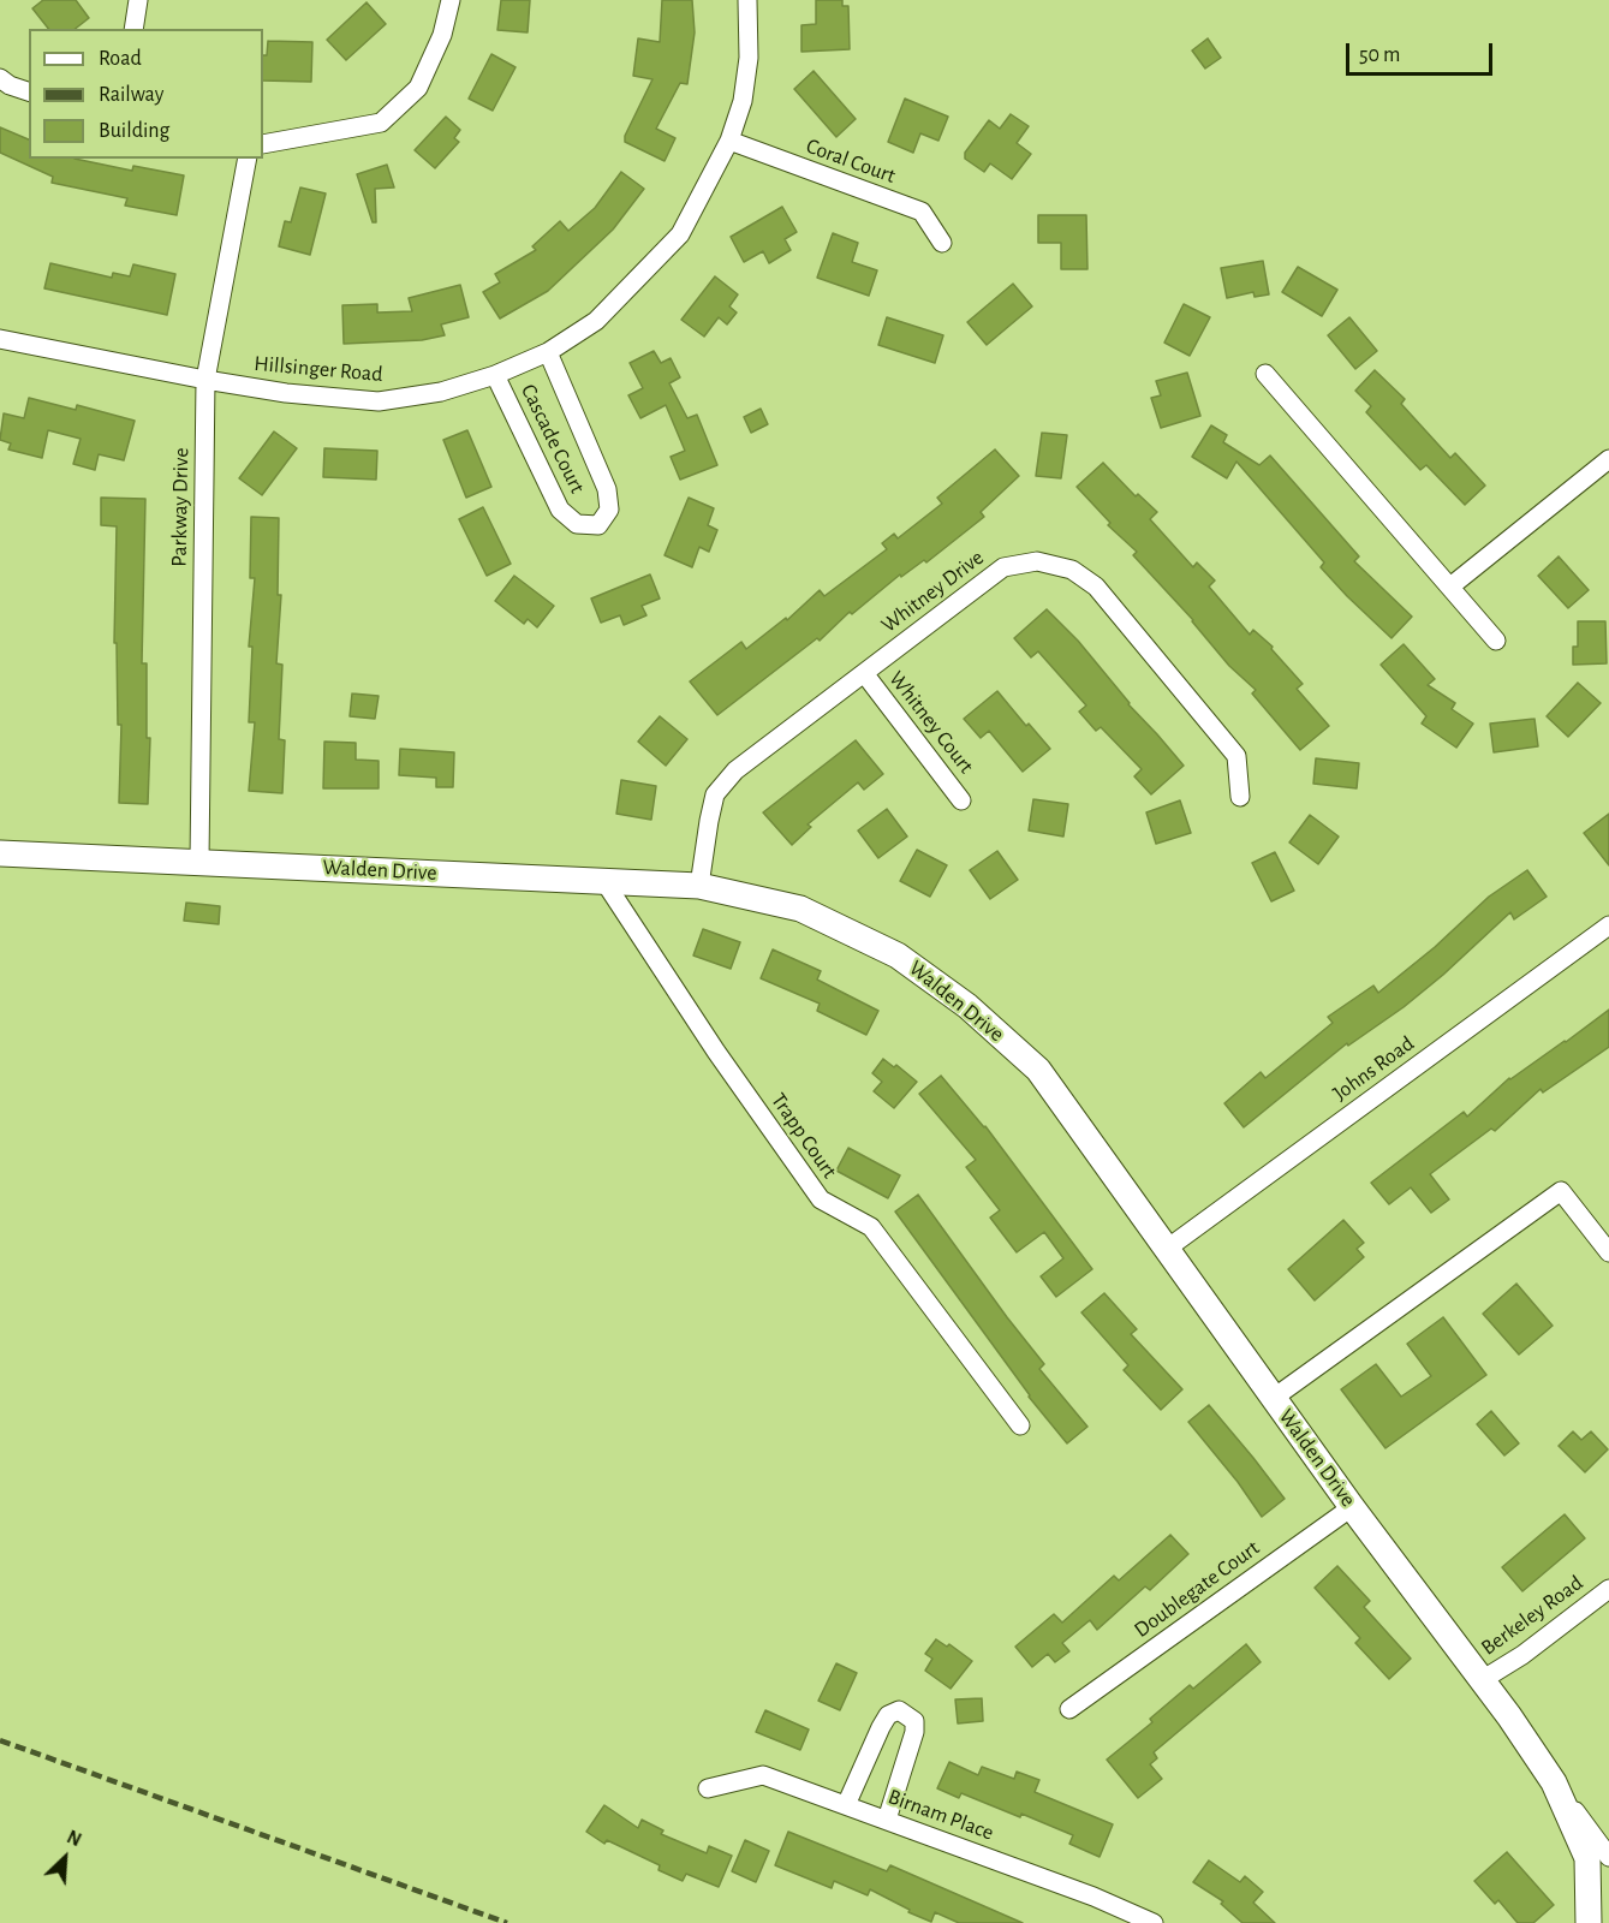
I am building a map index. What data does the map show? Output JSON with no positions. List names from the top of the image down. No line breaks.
{"streets":{"street":["Coral Court","Hillsinger Road","Cascade Court","Parkway Drive","Whitney Drive","Whitney Court","Walden Drive","Johns Road","Trapp Court","Doublegate Court","Berkeley Road","Birnam Place"]},"crossings":[["Coral Court","Hillsinger Road"],["Hillsinger Road","Cascade Court"],["Hillsinger Road","Parkway Drive"],["Parkway Drive","Walden Drive"],["Whitney Drive","Whitney Court"],["Whitney Drive","Walden Drive"],["Walden Drive","Johns Road"],["Walden Drive","Trapp Court"],["Walden Drive","Doublegate Court"],["Walden Drive","Berkeley Road"]],"legend":["Road","Railway","Building"],"scale_bar":"50 m","north":"top right"}
